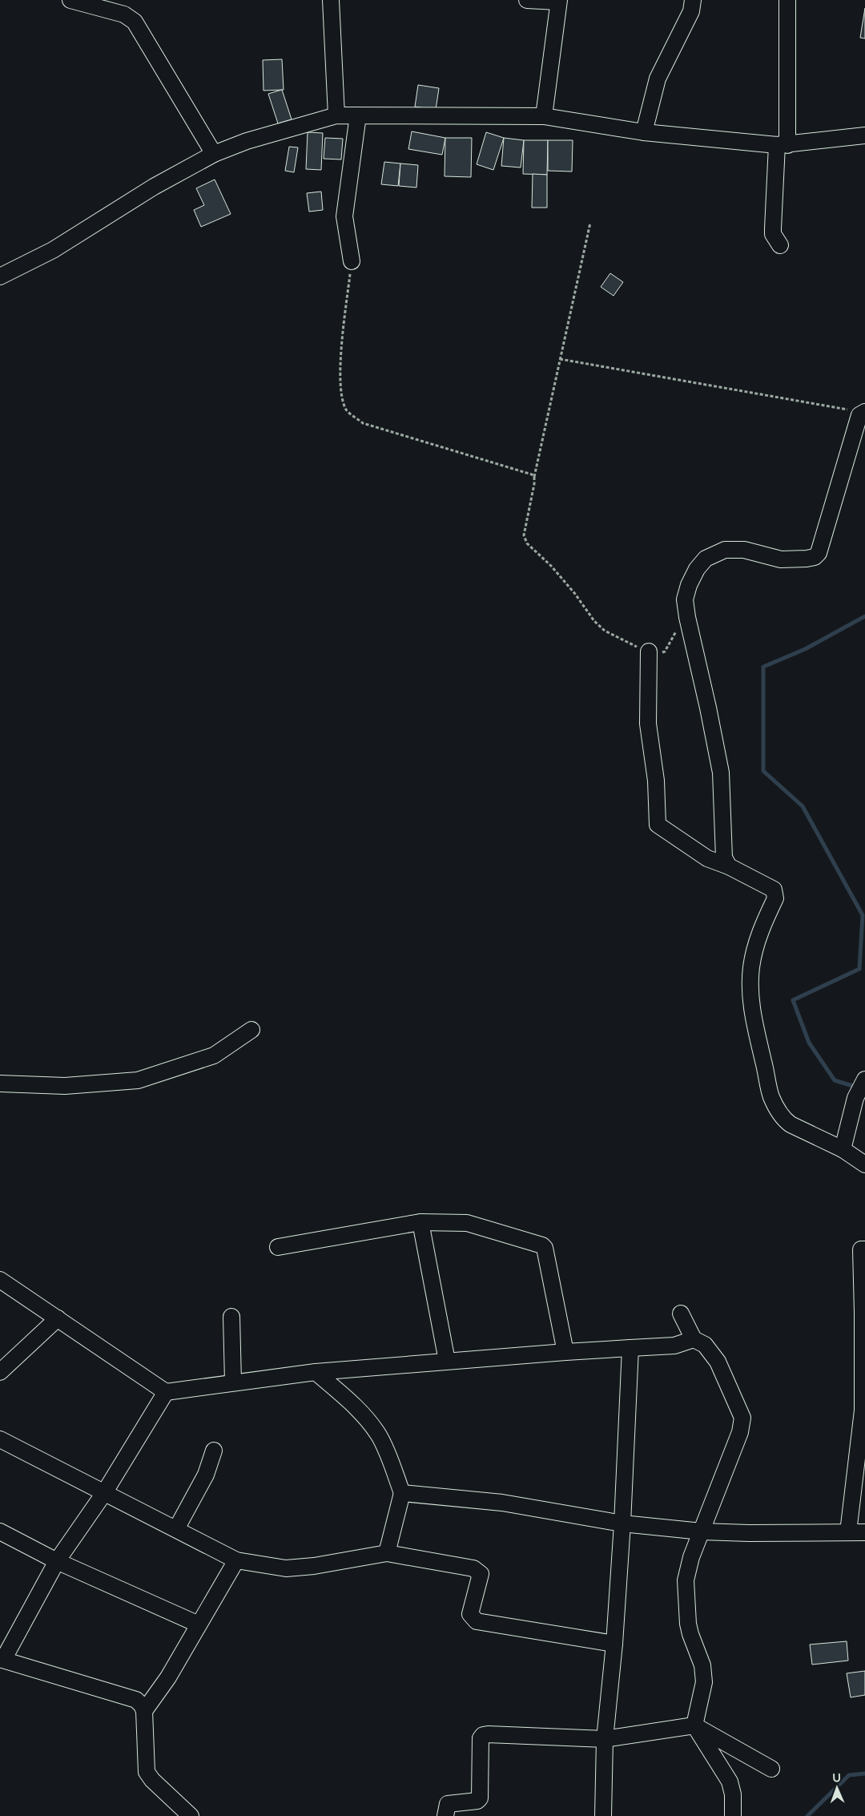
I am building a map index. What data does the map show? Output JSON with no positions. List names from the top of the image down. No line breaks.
{"north":"top"}
